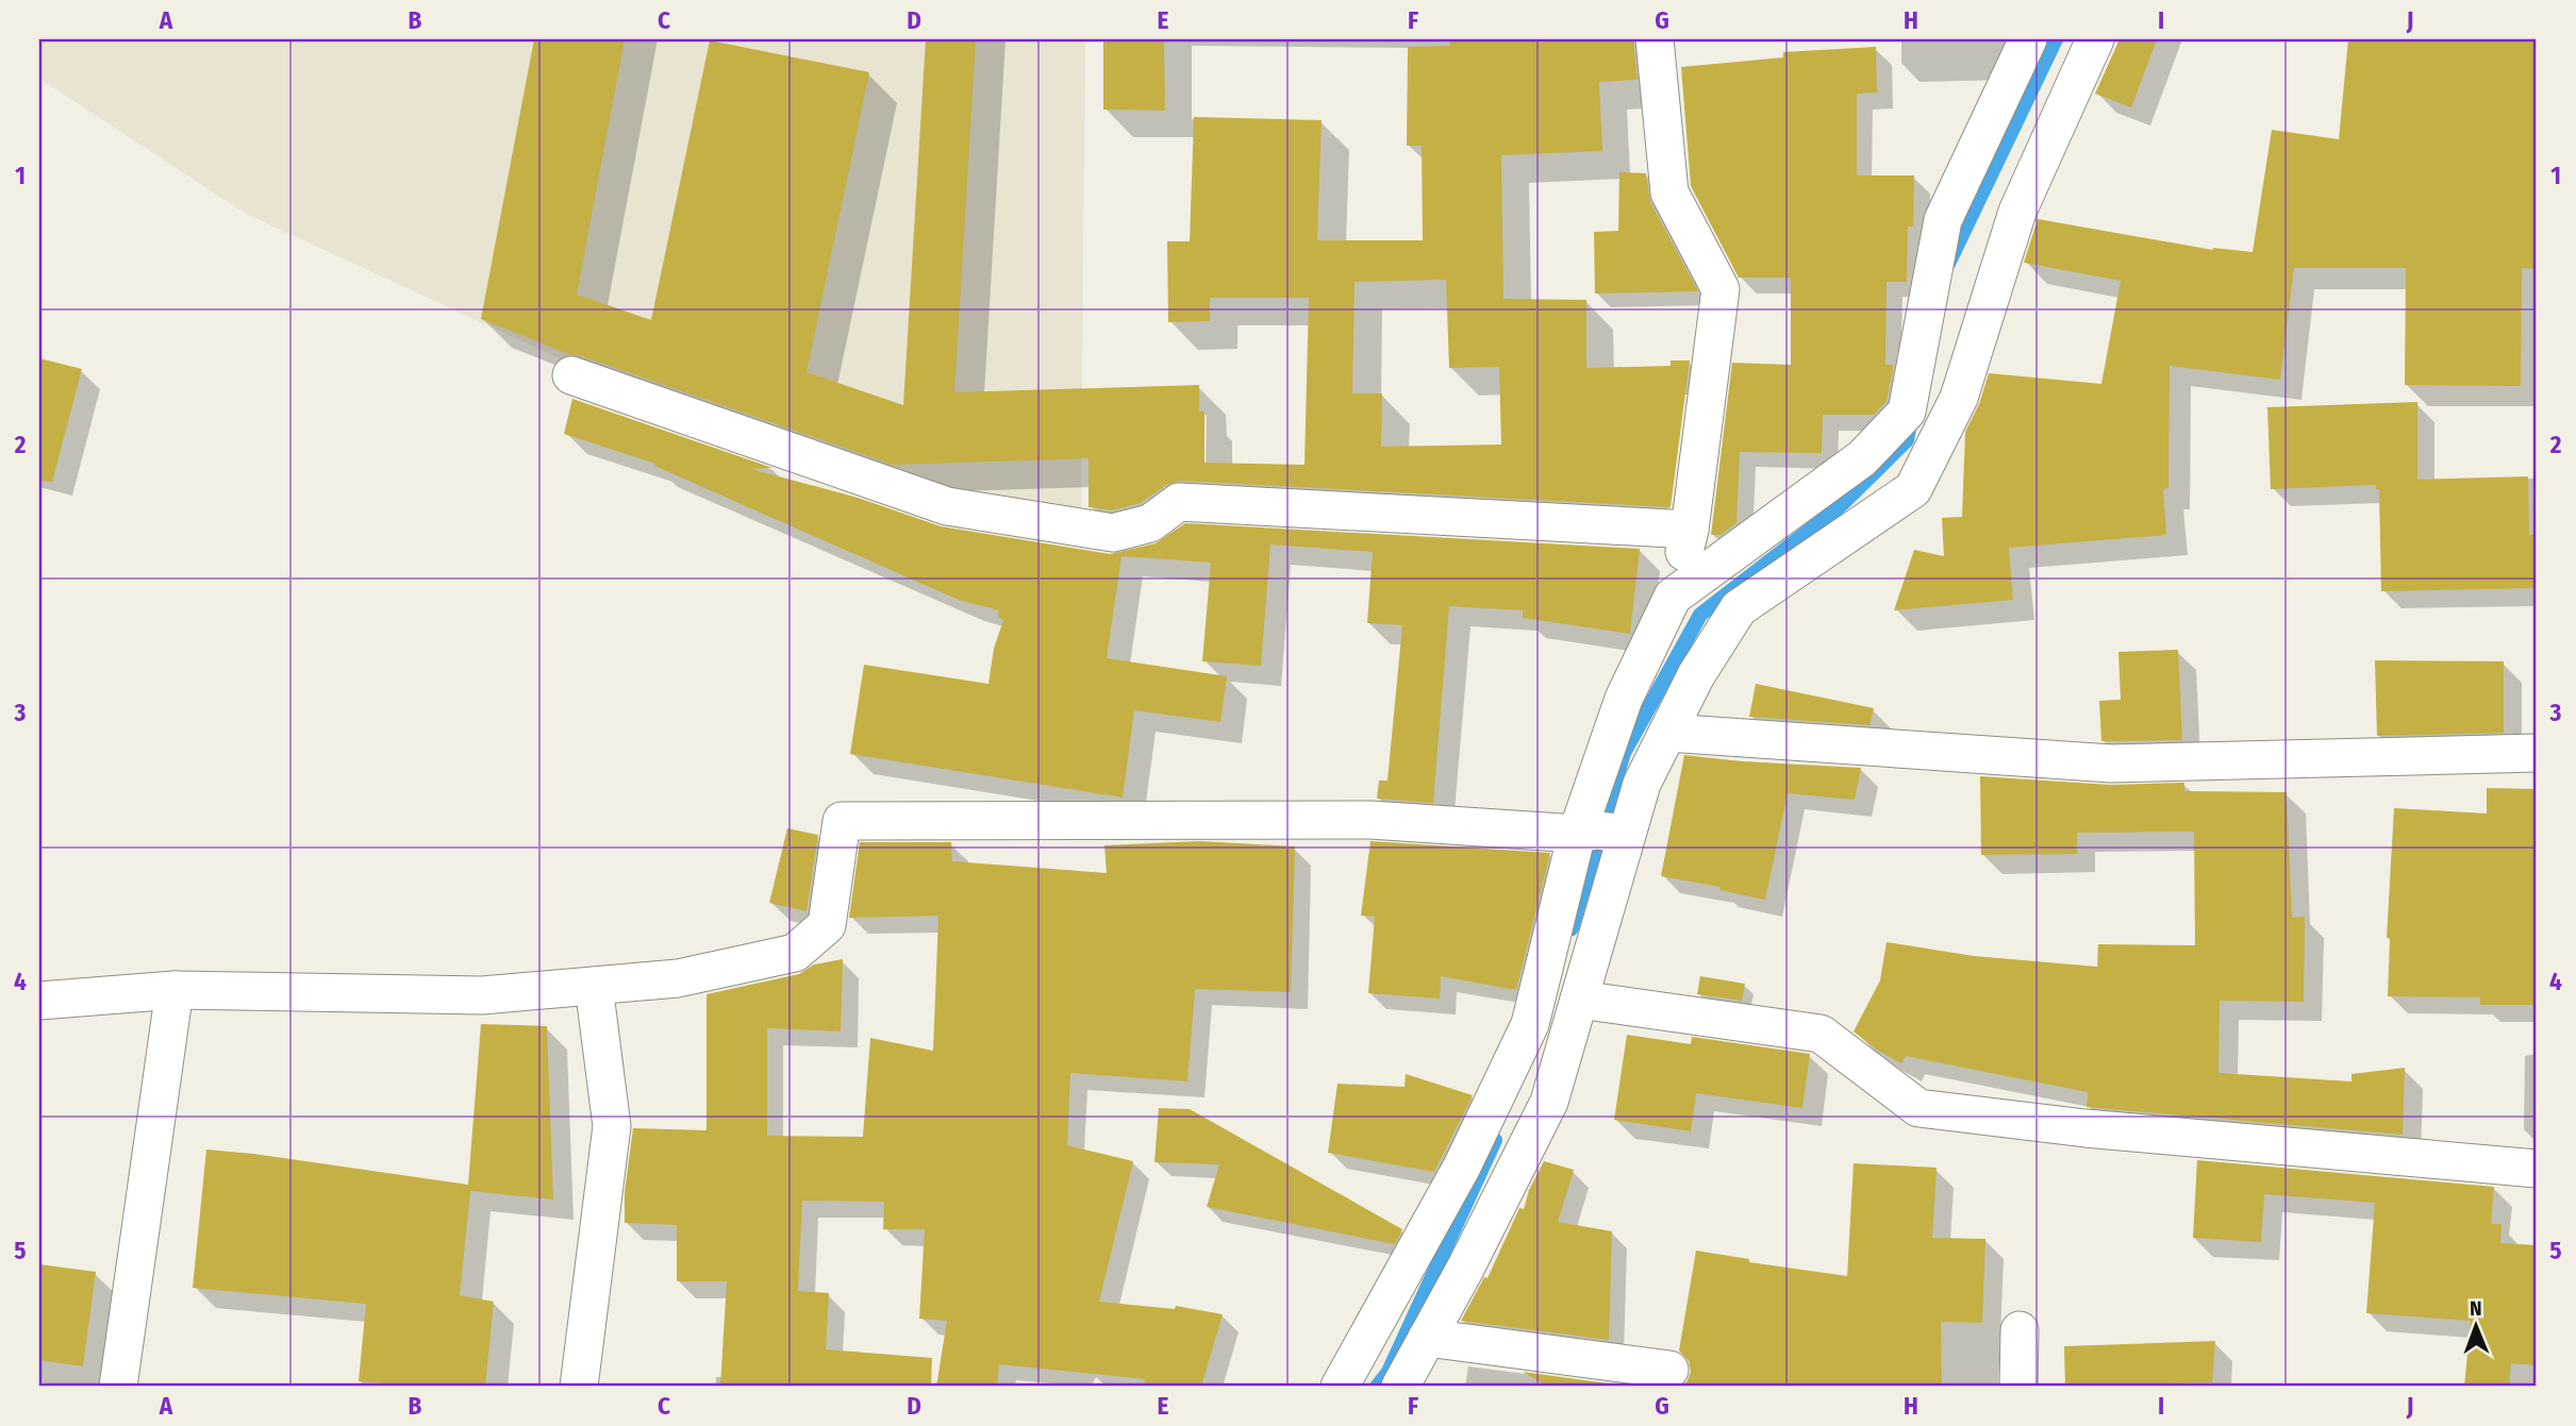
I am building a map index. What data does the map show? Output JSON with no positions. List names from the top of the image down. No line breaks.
{"north":"top","grid":{"columns":["A","B","C","D","E","F","G","H","I","J"],"rows":["1","2","3","4","5"]}}
